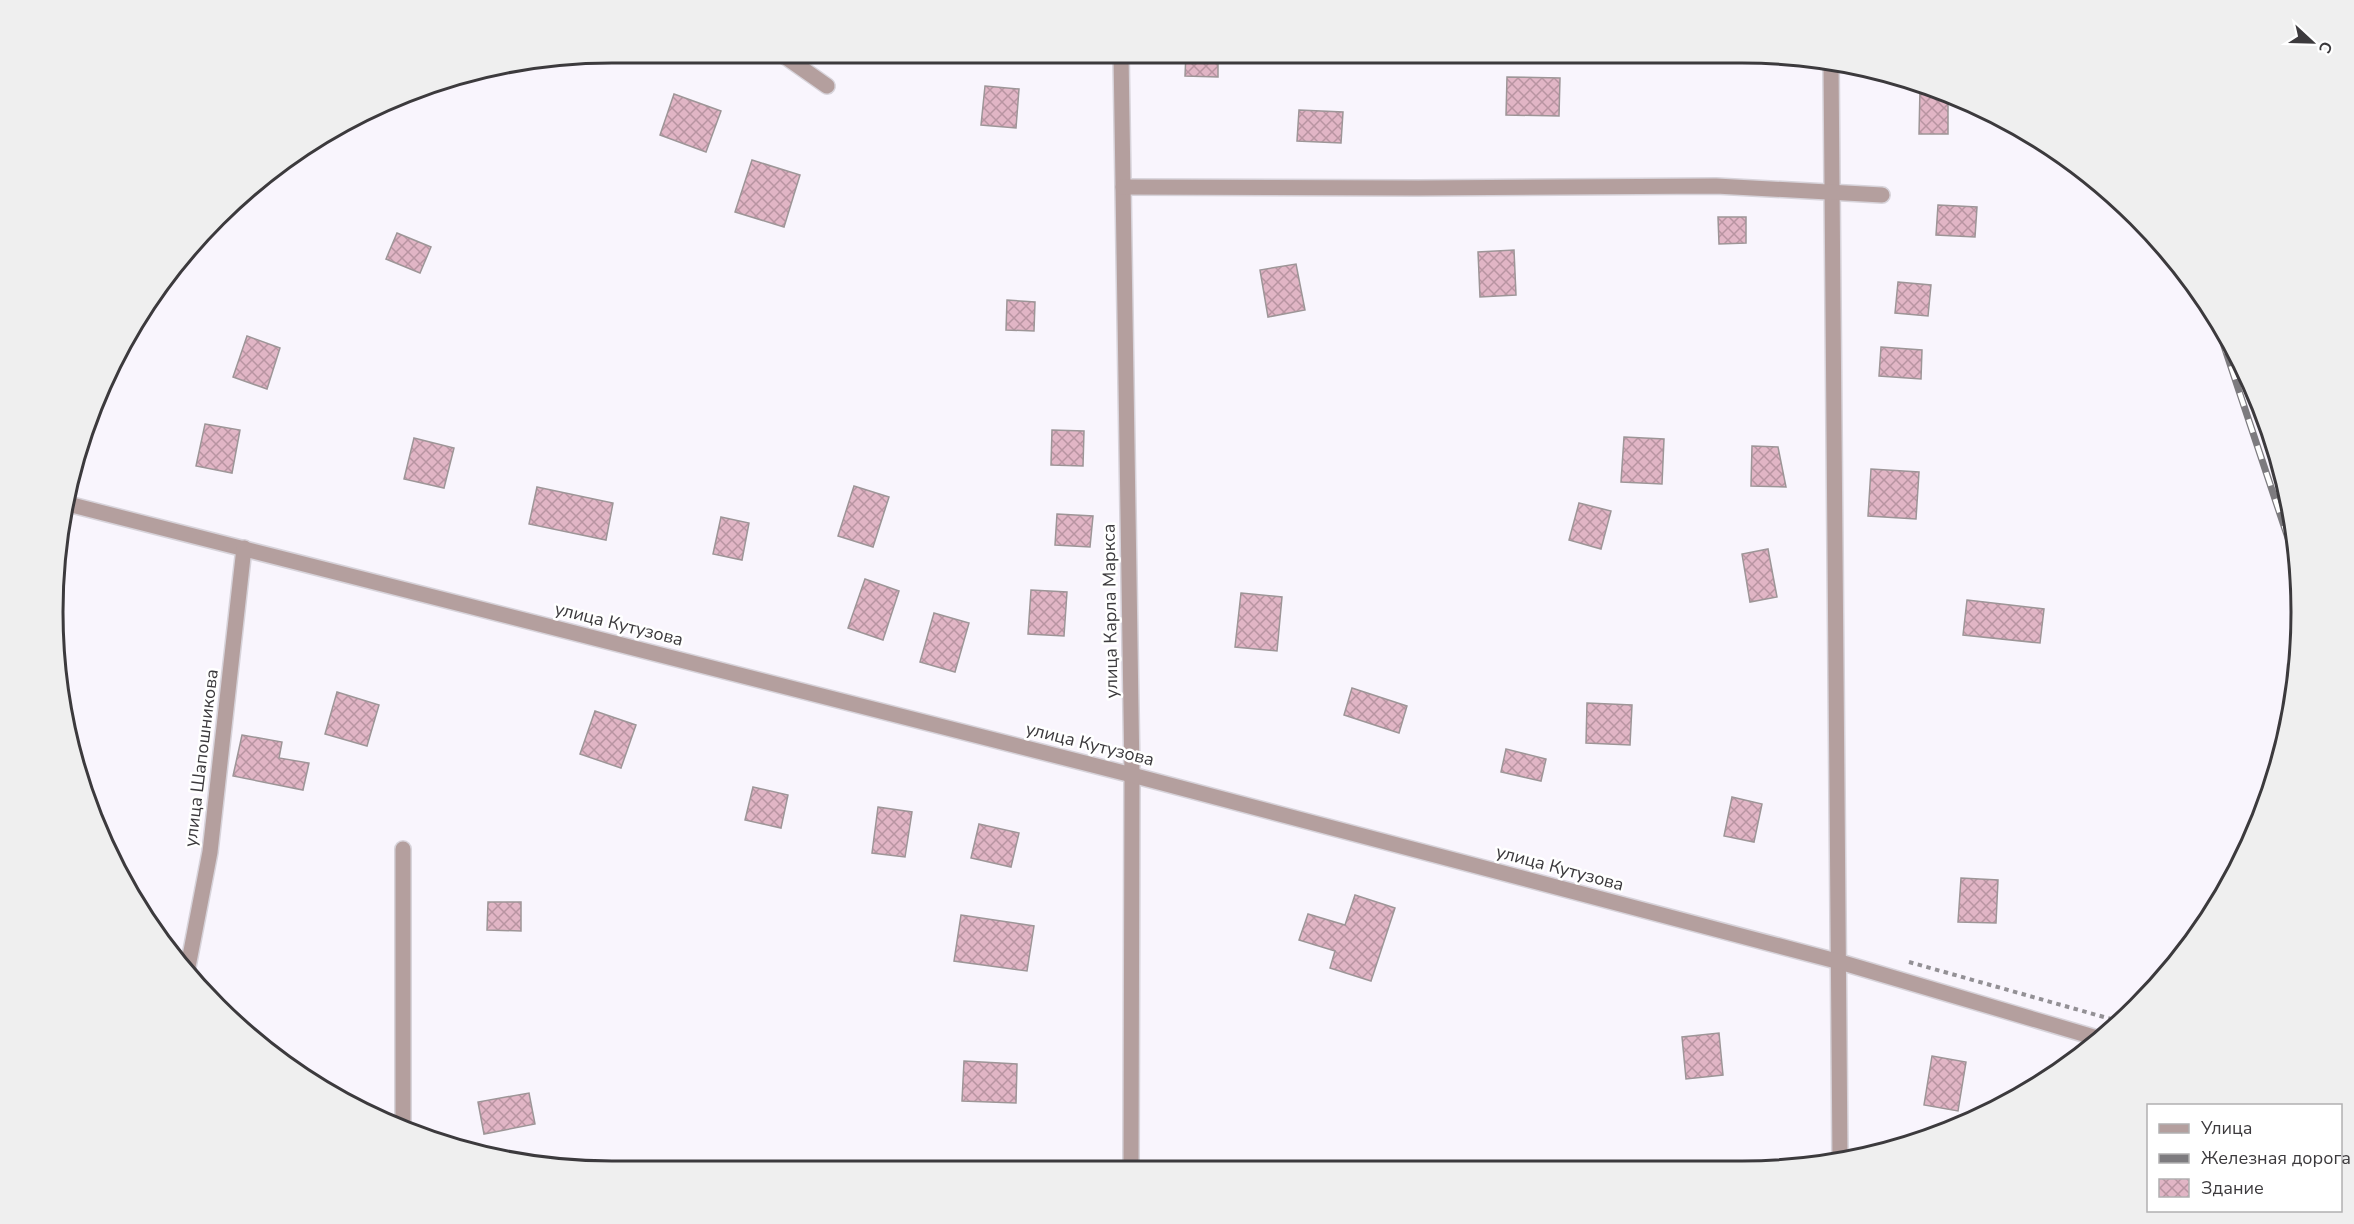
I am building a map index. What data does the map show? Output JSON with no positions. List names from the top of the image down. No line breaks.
{"streets":{"street":["улица Карла Маркса","улица Кутузова","улица Шапошникова"]},"crossings":[["улица Карла Маркса","улица Кутузова"],["улица Кутузова","улица Шапошникова"]],"legend":["Улица","Железная дорога","Здание"],"north":"right"}
